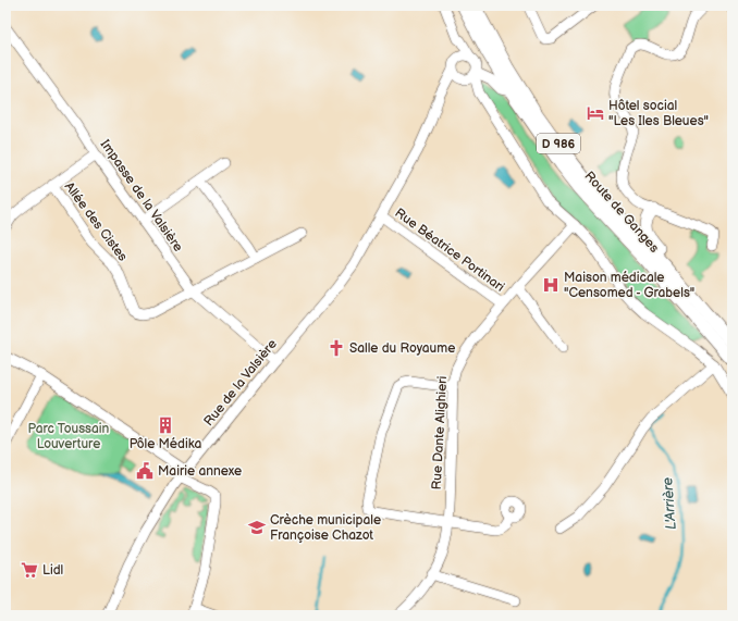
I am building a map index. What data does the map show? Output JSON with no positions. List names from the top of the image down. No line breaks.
{"streets":{"main road":["D 986","Route de Ganges"],"street":["Impasse de la Valsière","Allée des Cistes","Rue Béatrice Portinari","Rue de la Valsière","Rue Dante Alighieri"]},"crossings":[["Impasse de la Valsière","Allée des Cistes"],["Impasse de la Valsière","Rue de la Valsière"],["Rue Béatrice Portinari","Rue de la Valsière"],["Rue Béatrice Portinari","Rue Dante Alighieri"]],"water":["L'Arrière"],"parks":["Parc Toussain Louverture"],"places":{"hotel":["Hôtel social \"Les Iles Bleues\""],"hospital":["Maison médicale \"Censomed - Grabels\""],"church":["Salle du Royaume"],"building":["Pôle Médika"],"public building":["Mairie annexe"],"school or university":["Crèche municipale Françoise Chazot"],"supermarket":["Lidl"]}}
